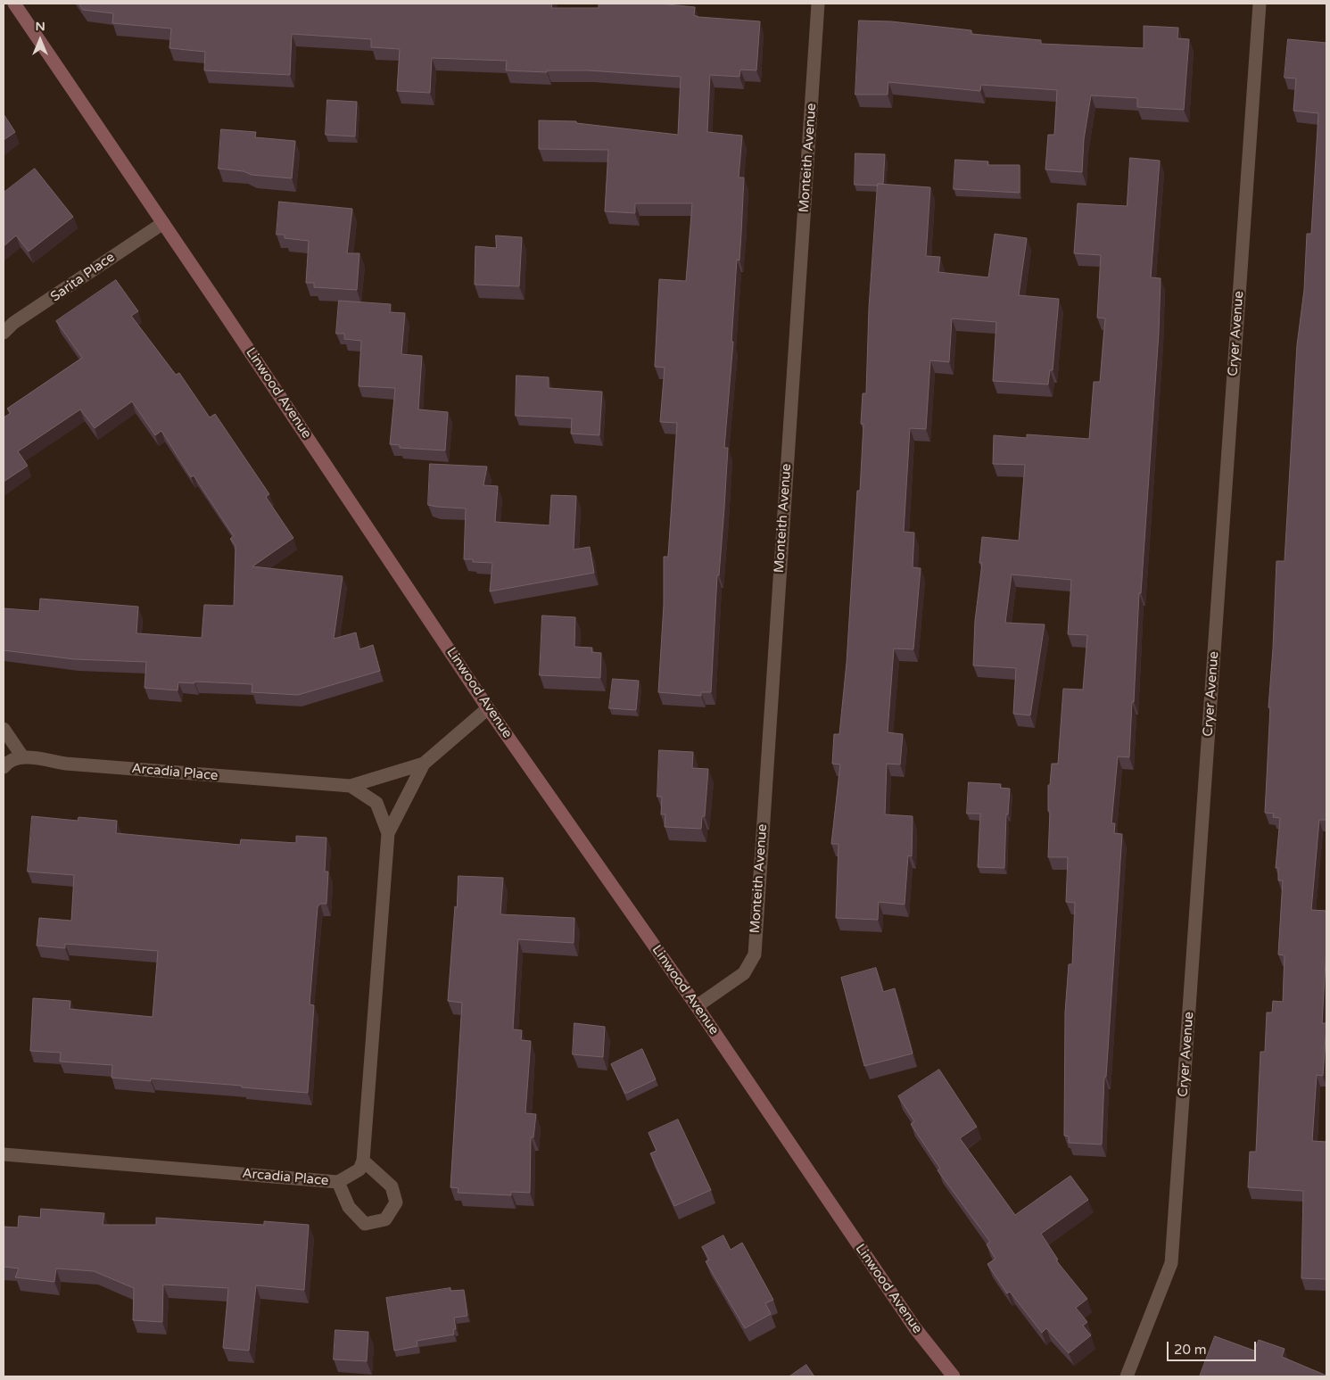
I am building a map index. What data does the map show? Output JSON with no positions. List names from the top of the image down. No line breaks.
{"streets":{"main road":["Linwood Avenue"],"street":["Monteith Avenue","Sarita Place","Cryer Avenue","Arcadia Place"]},"crossings":[["Monteith Avenue","Linwood Avenue"],["Sarita Place","Linwood Avenue"],["Linwood Avenue","Arcadia Place"]],"scale_bar":"20 m","north":"top"}
